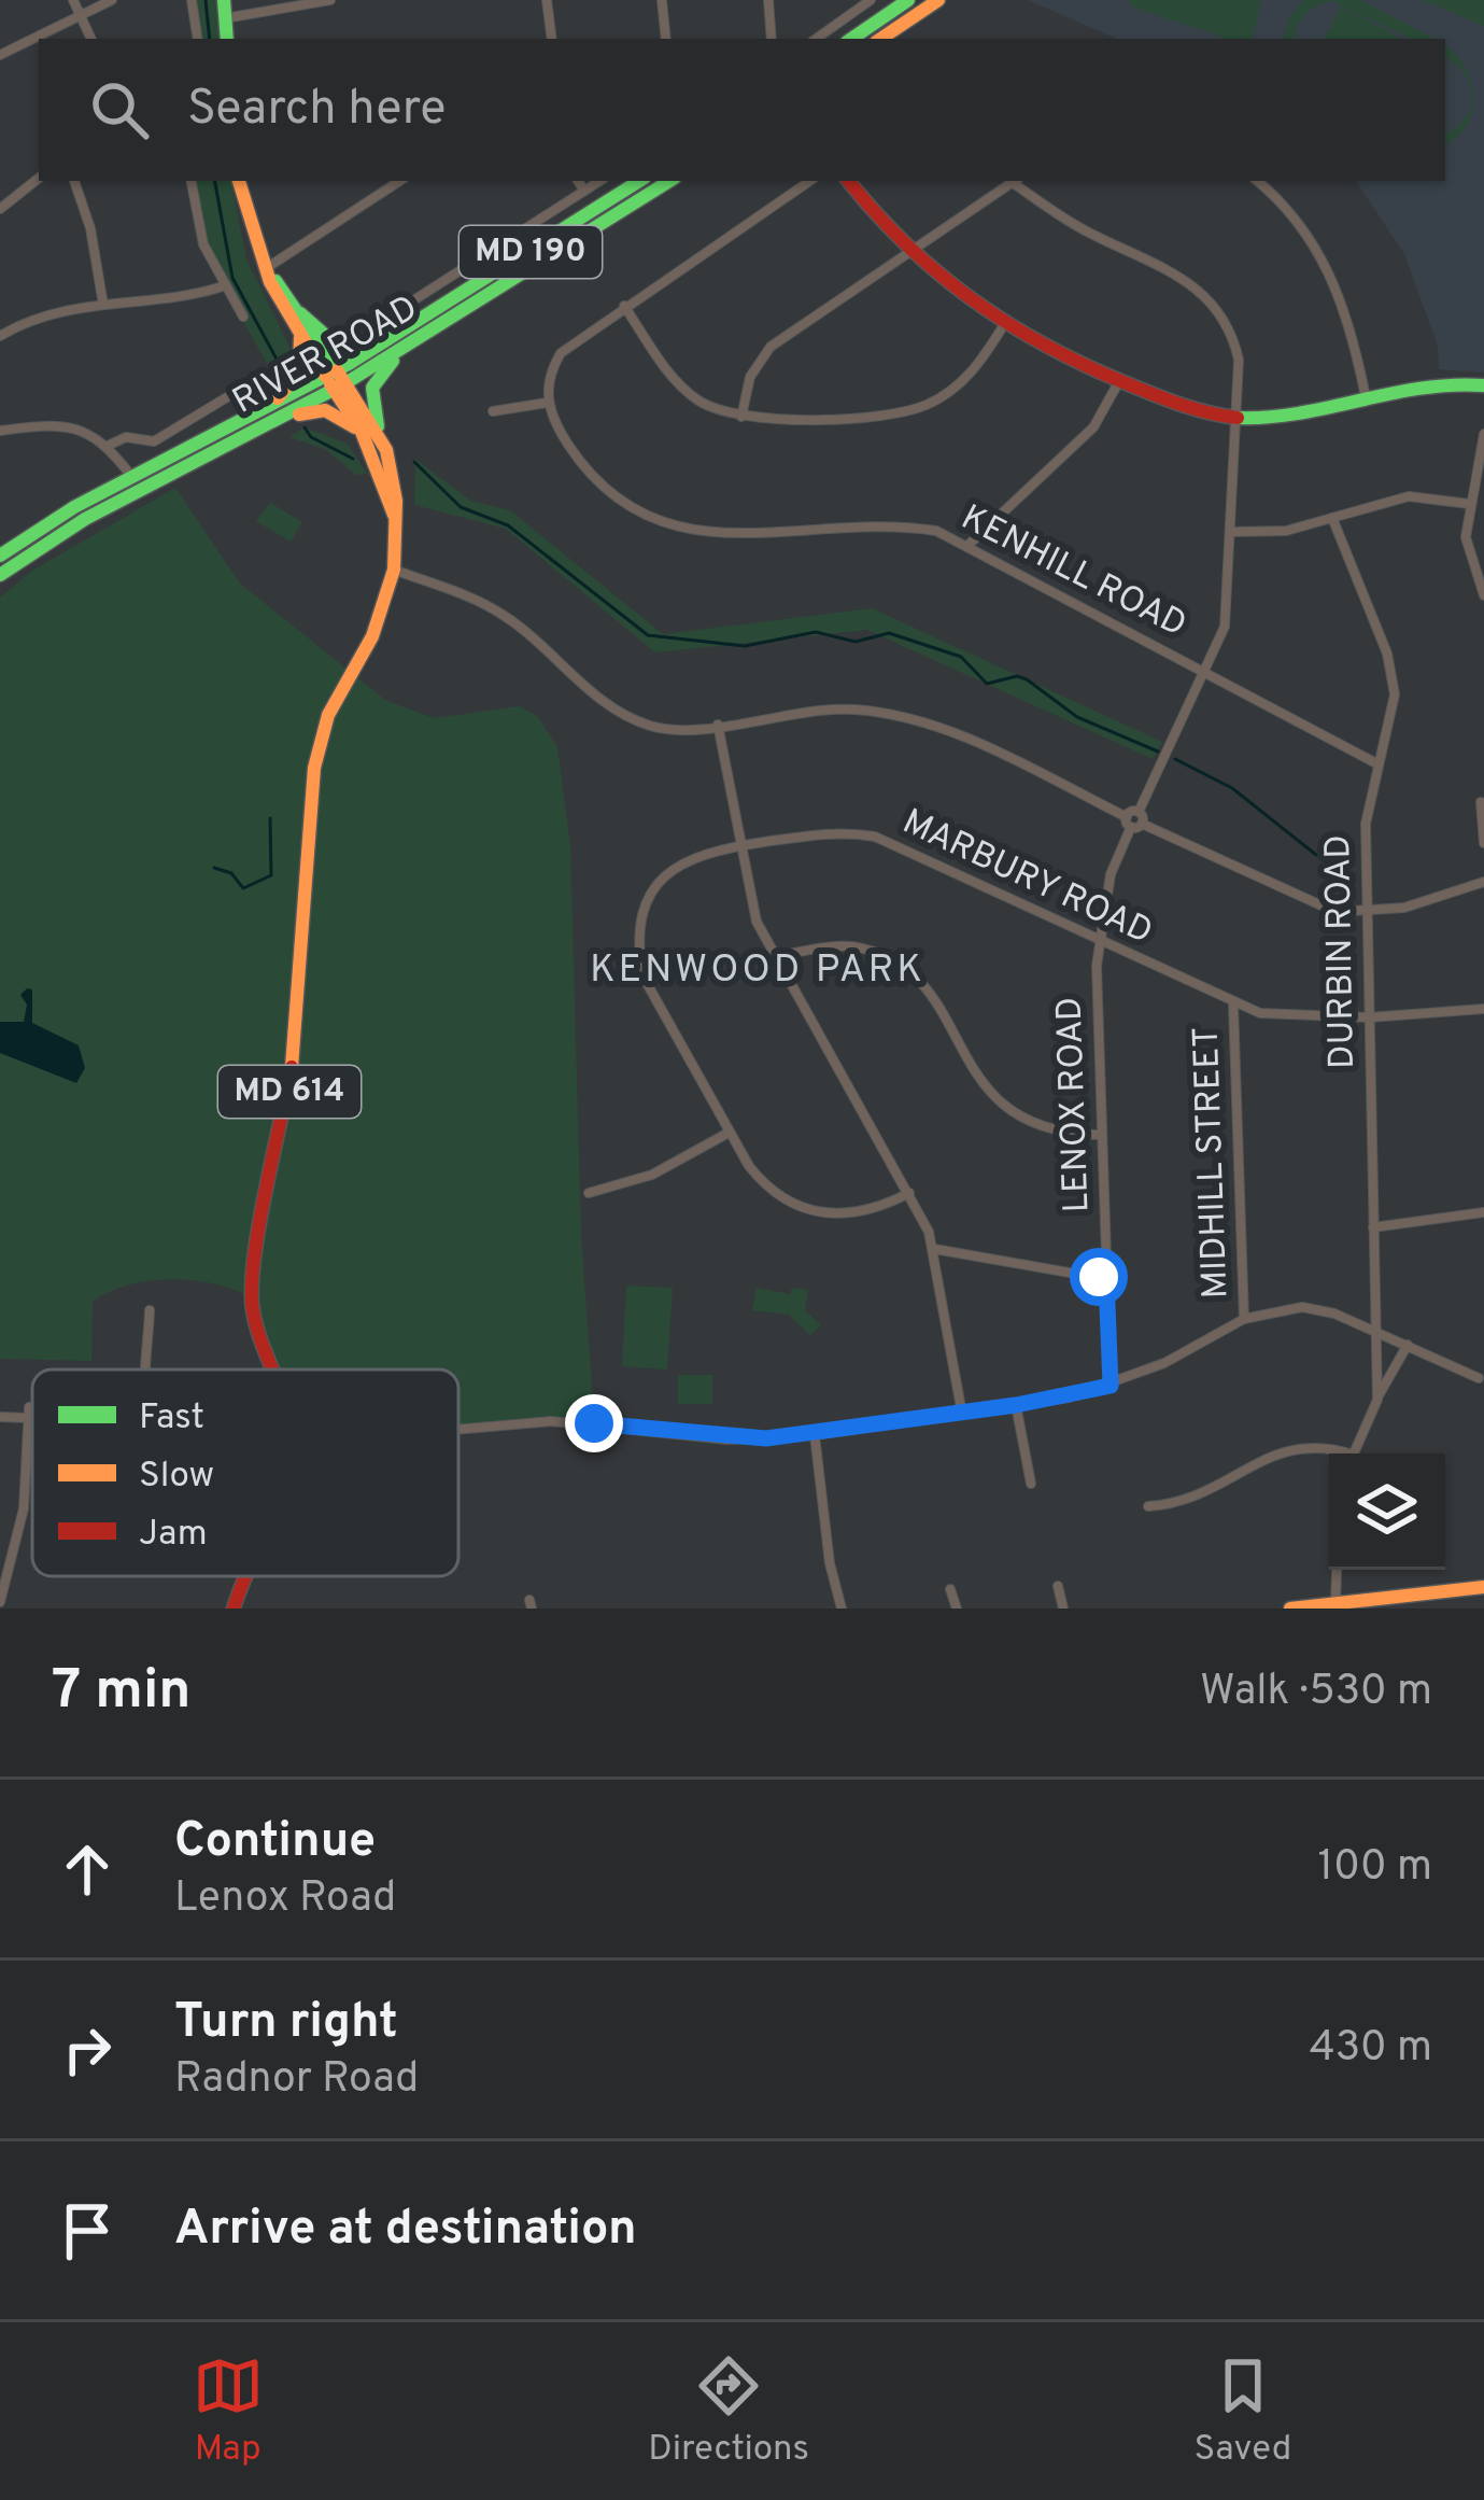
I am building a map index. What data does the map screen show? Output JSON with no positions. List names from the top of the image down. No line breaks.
{"streets":{"main road":["MD 190","RIVER ROAD","MD 614"],"street":["KENHILL ROAD","MARBURY ROAD","DURBIN ROAD","LENOX ROAD","MIDHILL STREET"]},"crossings":[["RIVER ROAD","MD 614"],["KENHILL ROAD","DURBIN ROAD"],["MARBURY ROAD","DURBIN ROAD"],["MARBURY ROAD","LENOX ROAD"],["MARBURY ROAD","MIDHILL STREET"]],"districts":["KENWOOD PARK"],"legend":["Fast","Slow","Jam"],"page":{"search":"Search here","heading":["7 min","Walk · 530 m"],"list":[["Continue","Lenox Road","100 m"],["Turn right","Radnor Road","430 m"],"Arrive at destination"],"nav":["Map","Directions","Saved"]}}
